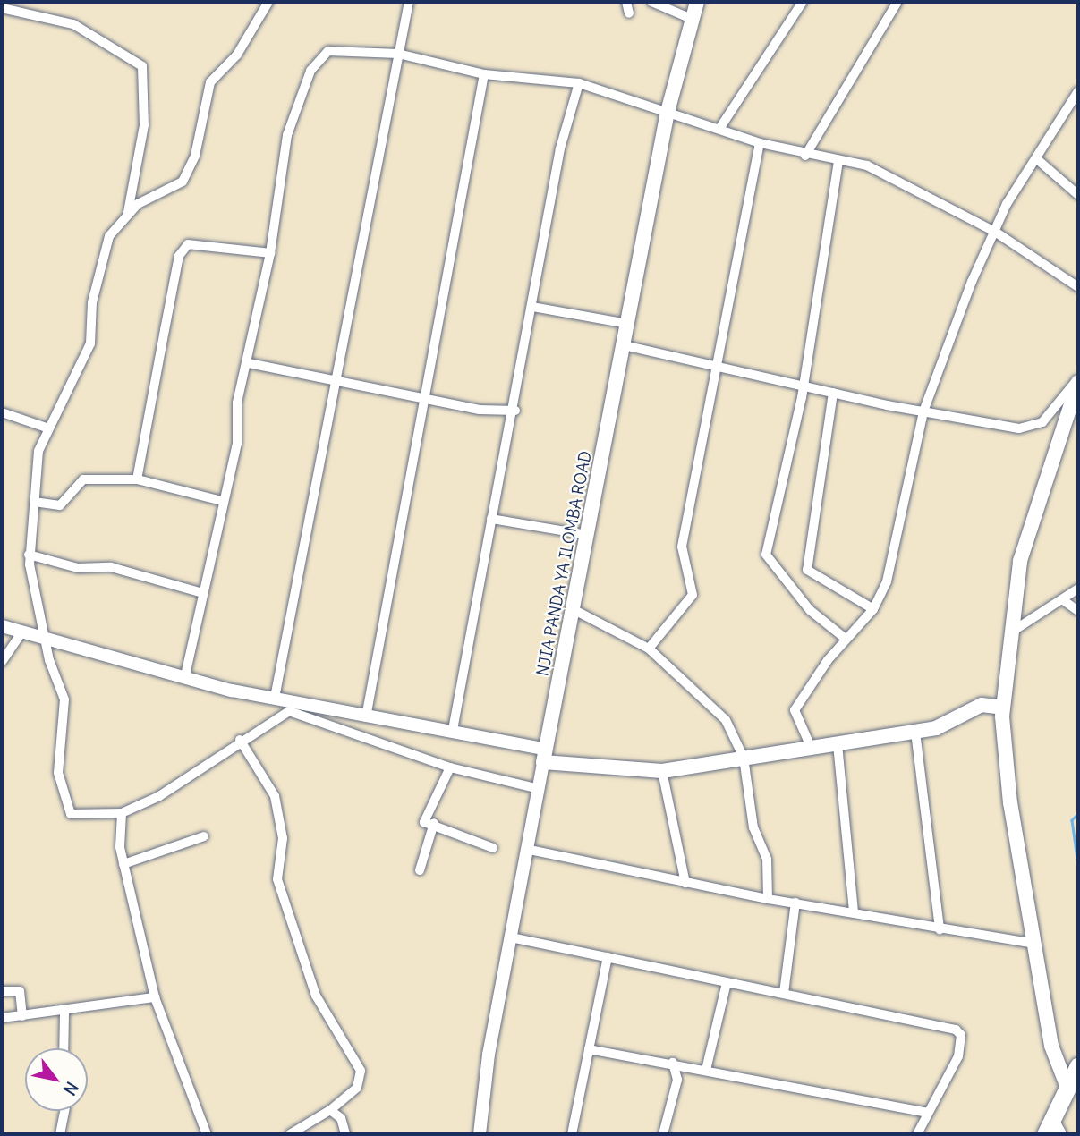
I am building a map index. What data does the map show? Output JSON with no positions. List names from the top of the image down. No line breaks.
{"streets":{"main road":["NJIA PANDA YA ILOMBA ROAD"]},"north":"bottom right"}
